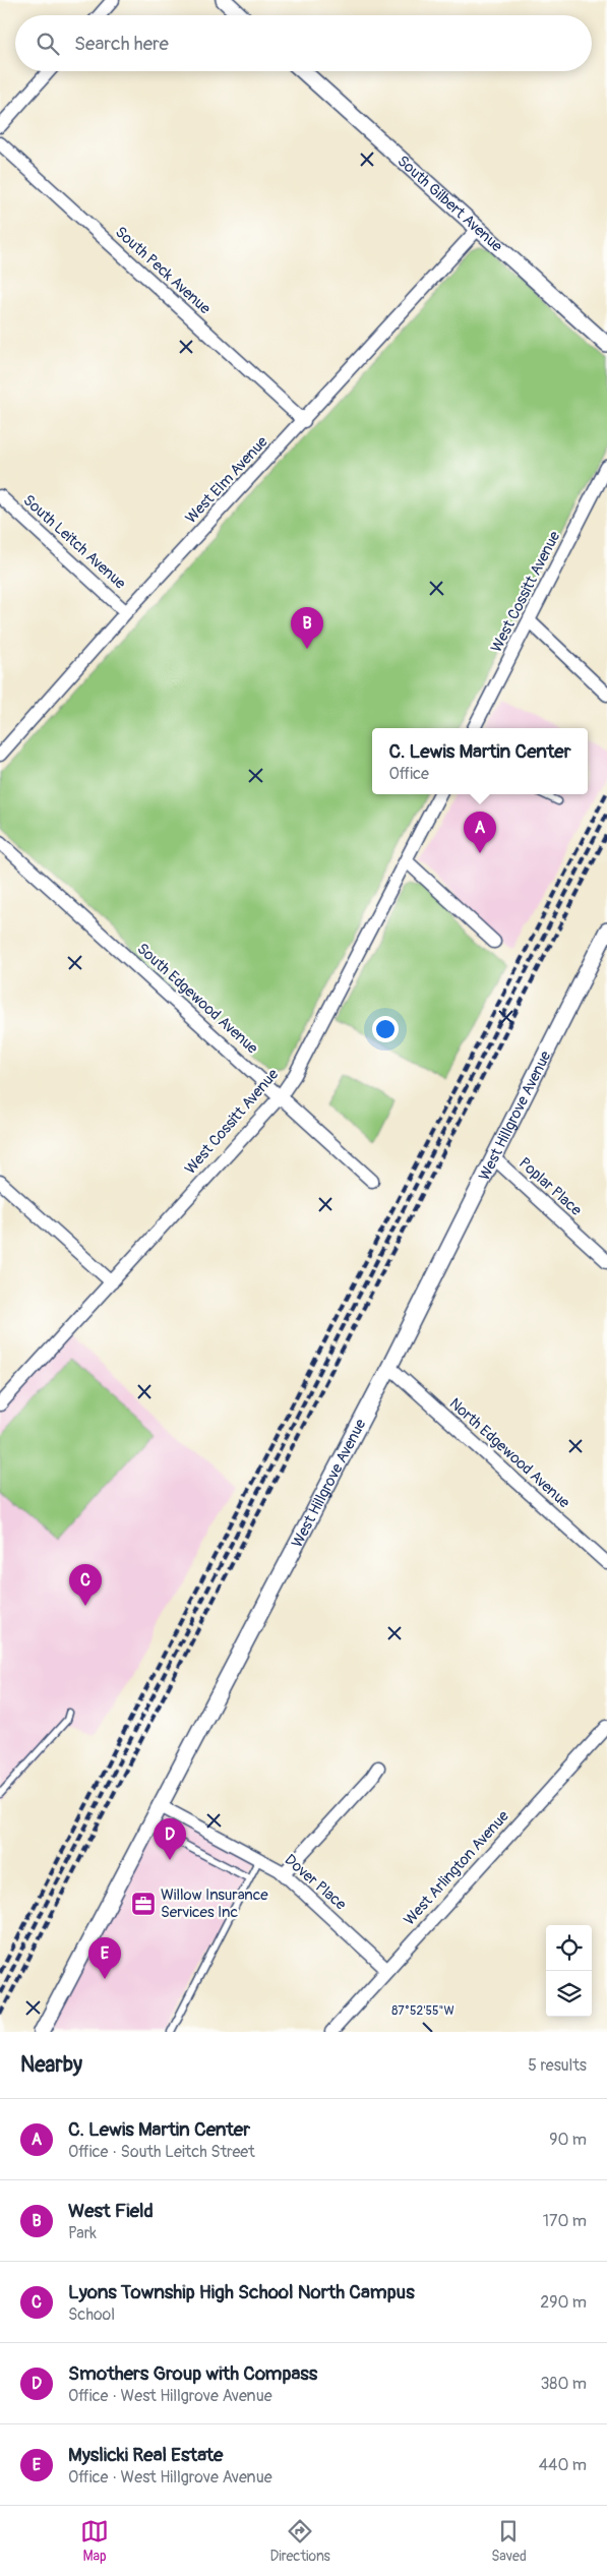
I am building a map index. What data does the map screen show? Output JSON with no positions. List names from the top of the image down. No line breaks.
{"streets":{"street":["South Gilbert Avenue","South Peck Avenue","West Elm Avenue","South Leitch Avenue","West Cossitt Avenue","South Edgewood Avenue","West Hillgrove Avenue","Poplar Place","North Edgewood Avenue","West Arlington Avenue","Dover Place"]},"crossings":[["South Gilbert Avenue","West Elm Avenue"],["South Peck Avenue","West Elm Avenue"],["West Elm Avenue","South Leitch Avenue"],["West Cossitt Avenue","South Edgewood Avenue"],["West Hillgrove Avenue","Poplar Place"],["West Hillgrove Avenue","North Edgewood Avenue"],["West Hillgrove Avenue","Dover Place"],["West Arlington Avenue","Dover Place"]],"places":{"office":["Willow Insurance Services Inc"]},"page":{"search":"Search here","pins":["B","A","C","D","E"],"popup":["C. Lewis Martin Center","Office"],"heading":["Nearby","5 results"],"list":[{"mark":"A","name":"C. Lewis Martin Center","note":"Office · South Leitch Street","value":"90 m"},{"mark":"B","name":"West Field","note":"Park","value":"170 m"},{"mark":"C","name":"Lyons Township High School North Campus","note":"School","value":"290 m"},{"mark":"D","name":"Smothers Group with Compass","note":"Office · West Hillgrove Avenue","value":"380 m"},{"mark":"E","name":"Myslicki Real Estate","note":"Office · West Hillgrove Avenue","value":"440 m"}],"nav":["Map","Directions","Saved"]},"coordinates":["87°52'55\"W"]}
